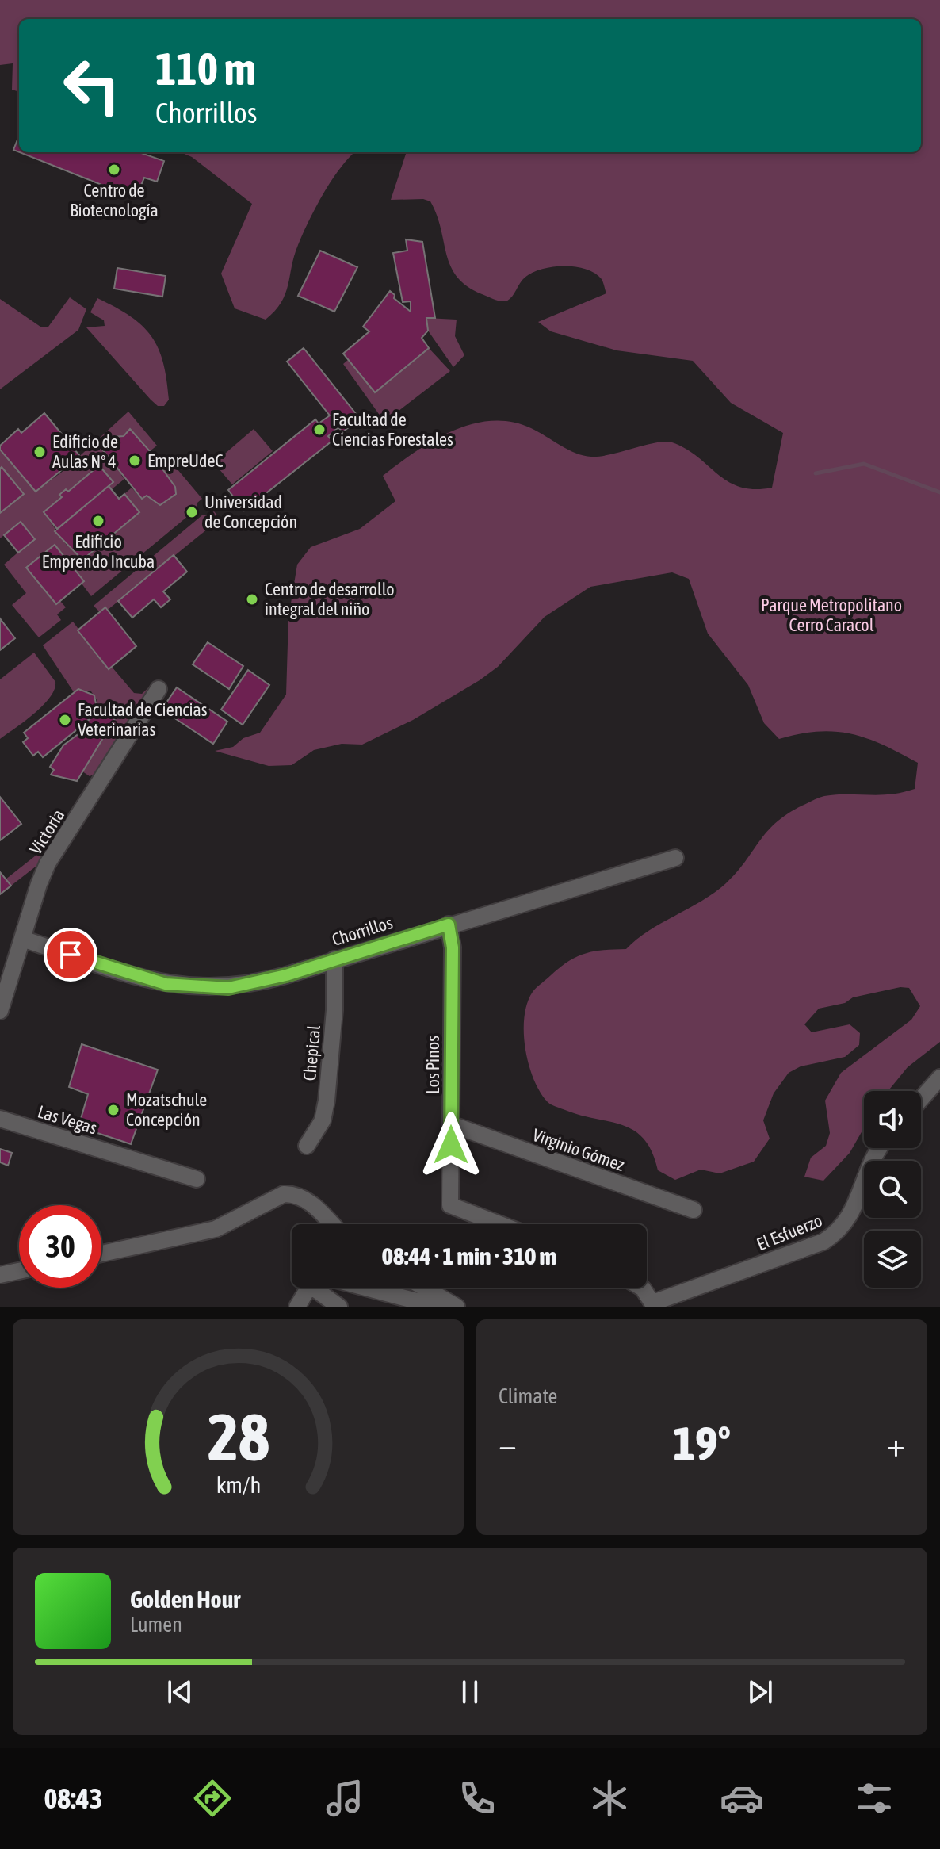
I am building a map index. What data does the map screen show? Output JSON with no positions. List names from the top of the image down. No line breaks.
{"streets":{"street":["Victoria","Chorrillos","Chepical","Los Pinos","Las Vegas","Virginio Gómez","El Esfuerzo"]},"crossings":[["Victoria","Chorrillos"],["Chorrillos","Chepical"],["Chorrillos","Los Pinos"],["Los Pinos","Virginio Gómez"]],"parks":["Parque Metropolitano Cerro Caracol"],"places":["Centro de Biotecnología","Facultad de Ciencias Forestales","Edificio de Aulas N° 4","EmpreUdeC","Universidad de Concepción","Edificio Emprendo Incuba","Centro de desarrollo integral del niño","Facultad de Ciencias Veterinarias","Mozatschule Concepción"],"page":{"turn":["110 m","Chorrillos"],"limit":"30","trip":"08:44 · 1 min · 310 m","tile":"Climate","heat":["−","19°","+"],"song":["Golden Hour","Lumen"],"tabs":"08:43","gauge":["28","km/h"]}}
